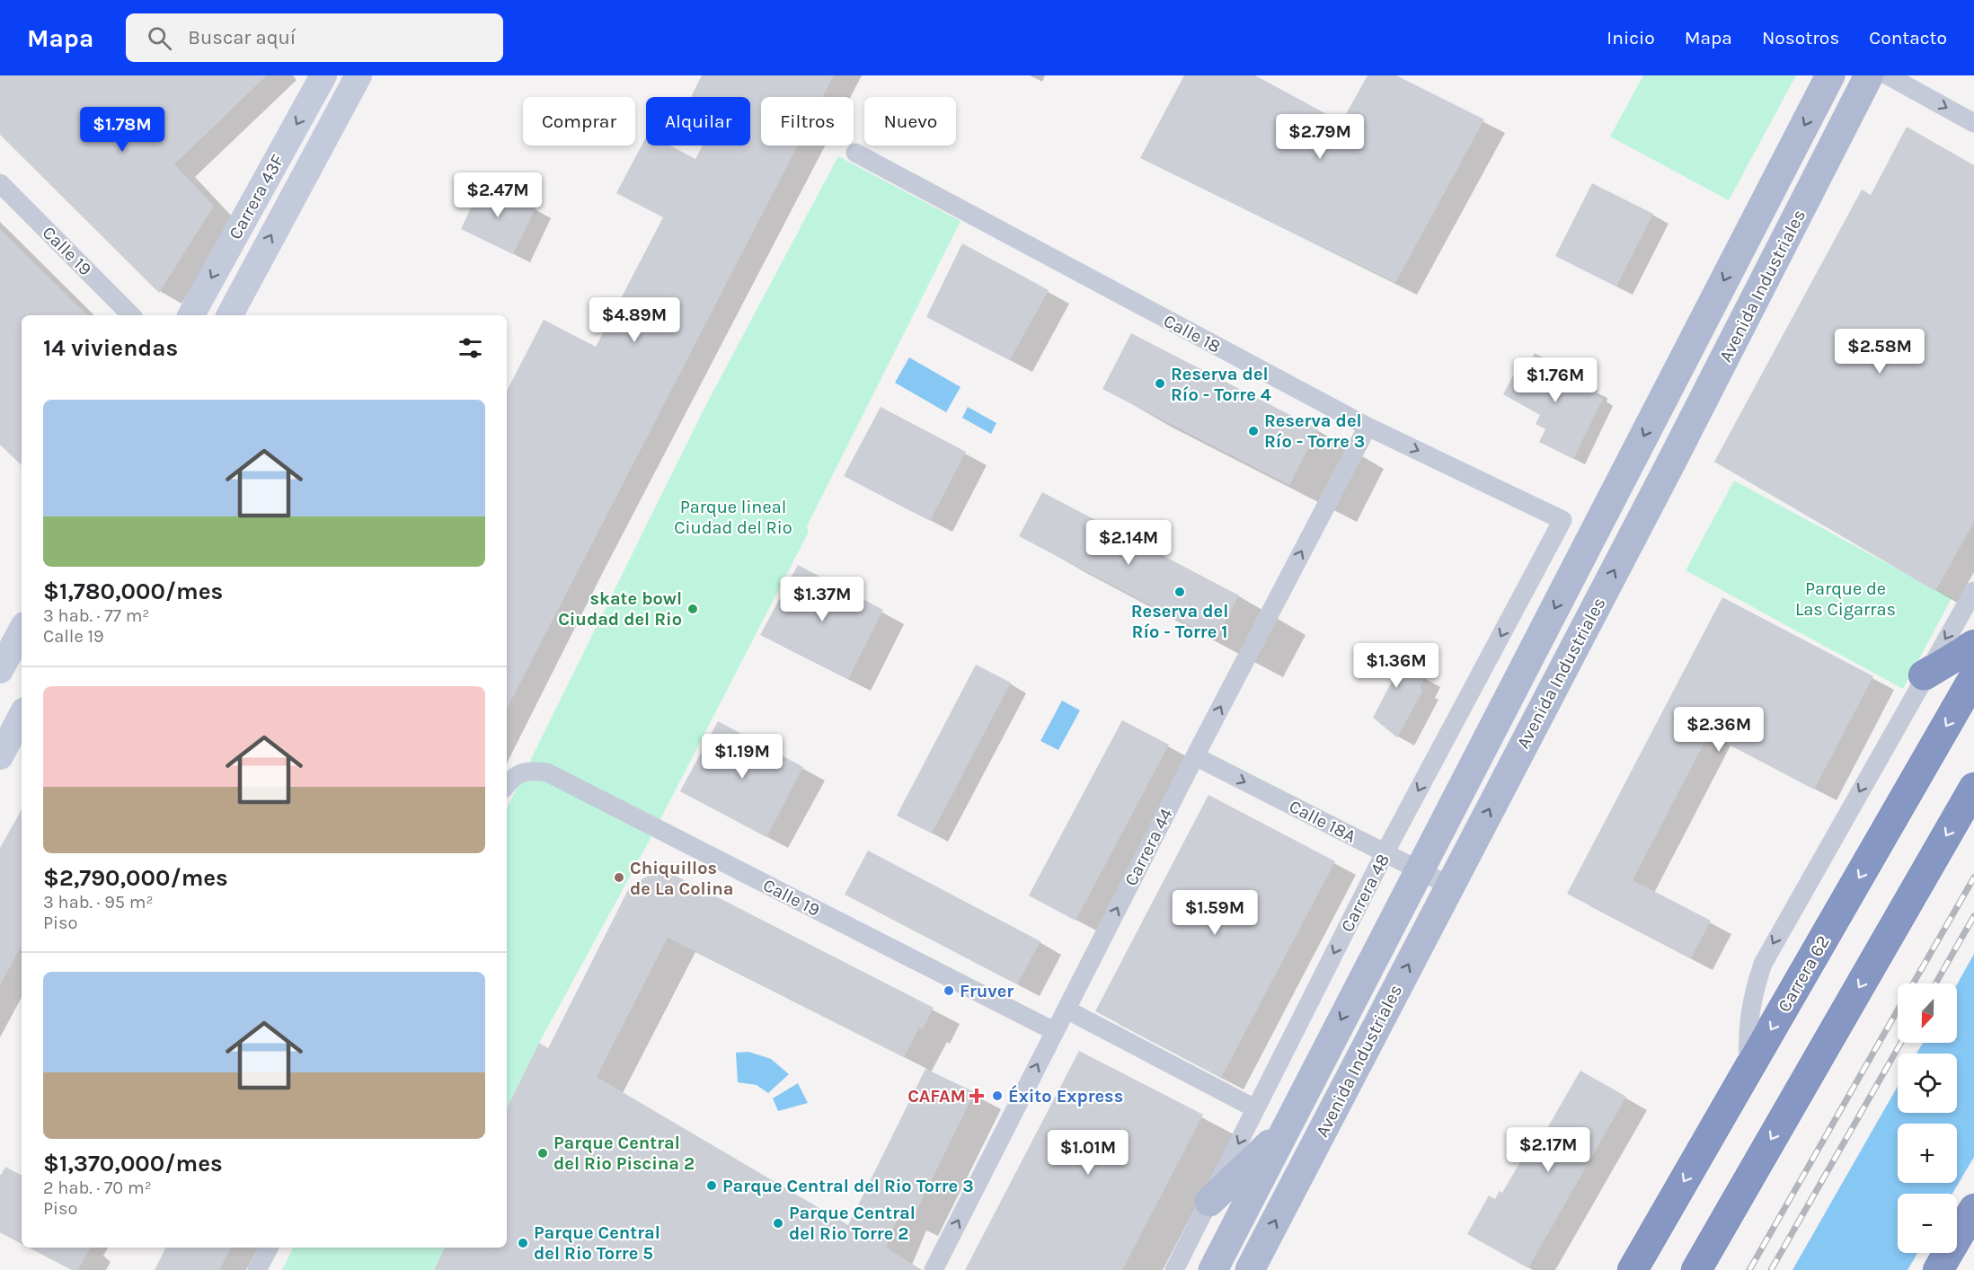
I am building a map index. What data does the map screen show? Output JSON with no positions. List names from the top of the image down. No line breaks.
{"streets":{"highway":["Carrera 62"],"main road":["Avenida Industriales"],"street":["Carrera 43F","Calle 19","Calle 18","Calle 18A","Carrera 44","Carrera 48"]},"crossings":[["Calle 19","Carrera 44"],["Avenida Industriales","Calle 18A"],["Calle 18","Carrera 44"],["Calle 18","Carrera 48"],["Calle 18A","Carrera 44"],["Calle 18A","Carrera 48"]],"one_way":["Calle 18A","Carrera 44","Carrera 48"],"parks":["Parque lineal Ciudad del Rio","Parque de Las Cigarras"],"places":{"other":["Reserva del Río - Torre 4","Reserva del Río - Torre 3","Reserva del Río - Torre 1","skate bowl Ciudad del Rio","Chiquillos de La Colina","Fruver","Éxito Express","Parque Central del Rio Piscina 2","Parque Central del Rio Torre 3","Parque Central del Rio Torre 2","Parque Central del Rio Torre 5"],"health":["CAFAM"]},"north":"bottom","page":{"header":"Mapa","search":"Buscar aquí","nav":["Inicio","Mapa","Nosotros","Contacto"],"chip":["Comprar","Alquilar","Filtros","Nuevo"],"price":["$1.78M","$2.79M","$2.47M","$4.89M","$2.58M","$1.76M","$2.14M","$1.37M","$1.36M","$2.36M","$1.19M","$1.59M","$2.17M","$1.01M"],"heading":"14 viviendas","list":[{"name":"$1,780,000/mes","note":"3 hab. · 77 m² · Calle 19"},{"name":"$2,790,000/mes","note":"3 hab. · 95 m² · Piso"},{"name":"$1,370,000/mes","note":"2 hab. · 70 m² · Piso"}],"map_buttons":["+","−"]}}
